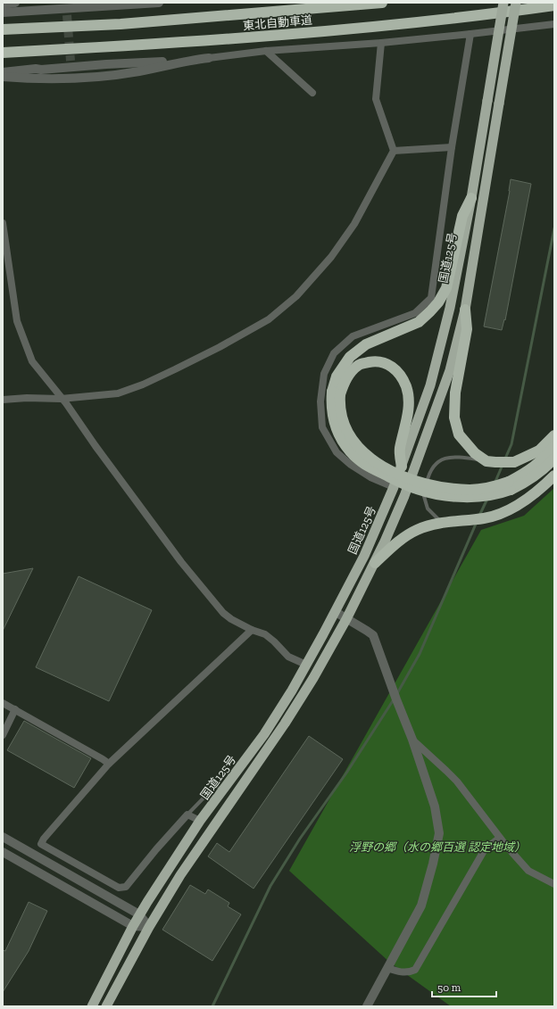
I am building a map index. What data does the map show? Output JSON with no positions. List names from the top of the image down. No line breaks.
{"streets":{"highway":["東北自動車道","国道125号"]},"parks":["浮野の郷（水の郷百選 認定地域）"],"scale_bar":"50 m"}
